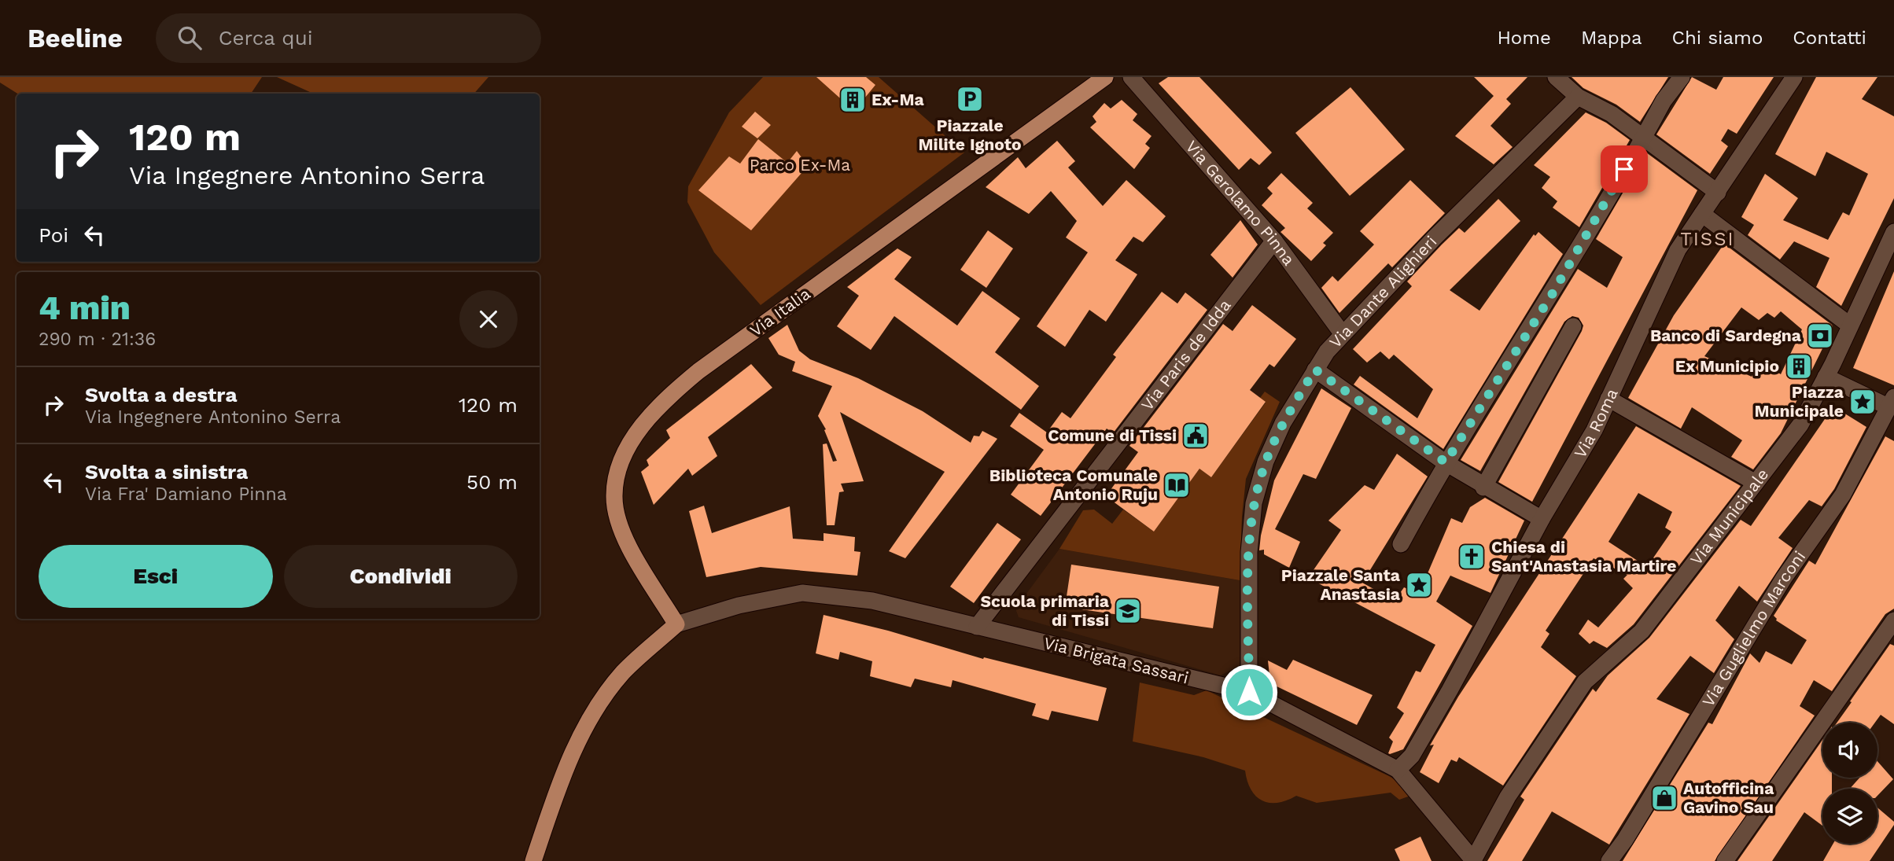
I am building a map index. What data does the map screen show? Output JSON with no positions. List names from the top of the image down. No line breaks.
{"streets":{"main road":["Via Italia","Via Brigata Sassari"],"street":["Via Gerolamo Pinna","Via Dante Alighieri","Via Paris de Idda","Via Roma","Via Municipale","Via Guglielmo Marconi"]},"crossings":[["Via Gerolamo Pinna","Via Dante Alighieri"],["Via Gerolamo Pinna","Via Paris de Idda"],["Via Dante Alighieri","Via Brigata Sassari"],["Via Italia","Via Brigata Sassari"],["Via Paris de Idda","Via Brigata Sassari"],["Via Roma","Via Brigata Sassari"]],"districts":["TISSI"],"parks":["Parco Ex-Ma"],"places":{"parking":["Piazzale Milite Ignoto"],"building":["Ex-Ma","Ex Municipio"],"bank":["Banco di Sardegna"],"place":["Piazza Municipale","Piazzale Santa Anastasia"],"public building":["Comune di Tissi"],"library":["Biblioteca Comunale Antonio Ruju"],"church":["Chiesa di Sant'Anastasia Martire"],"school or university":["Scuola primaria di Tissi"],"shop":["Autofficina Gavino Sau"]},"page":{"header":"Beeline","search":"Cerca qui","nav":["Home","Mappa","Chi siamo","Contatti"],"turn":["120 m","Via Ingegnere Antonino Serra"],"then":"Poi","heading":["4 min","290 m · 21:36"],"list":[{"name":"Svolta a destra","note":"Via Ingegnere Antonino Serra","value":"120 m"},{"name":"Svolta a sinistra","note":"Via Fra' Damiano Pinna","value":"50 m"}],"buttons":["Esci","Condividi"]}}
